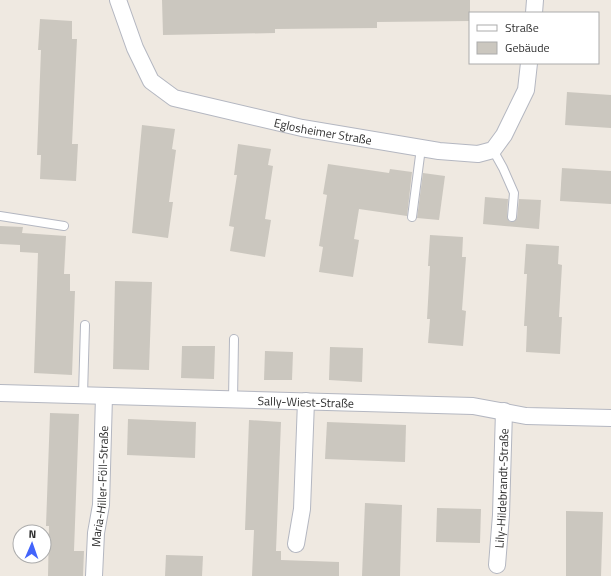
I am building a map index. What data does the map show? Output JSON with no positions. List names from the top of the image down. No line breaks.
{"streets":{"street":["Eglosheimer Straße","Sally-Wiest-Straße","Maria-Hiller-Föll-Straße","Lily-Hildebrandt-Straße"]},"crossings":[["Sally-Wiest-Straße","Maria-Hiller-Föll-Straße"],["Sally-Wiest-Straße","Lily-Hildebrandt-Straße"]],"legend":["Straße","Gebäude"],"north":"top"}
